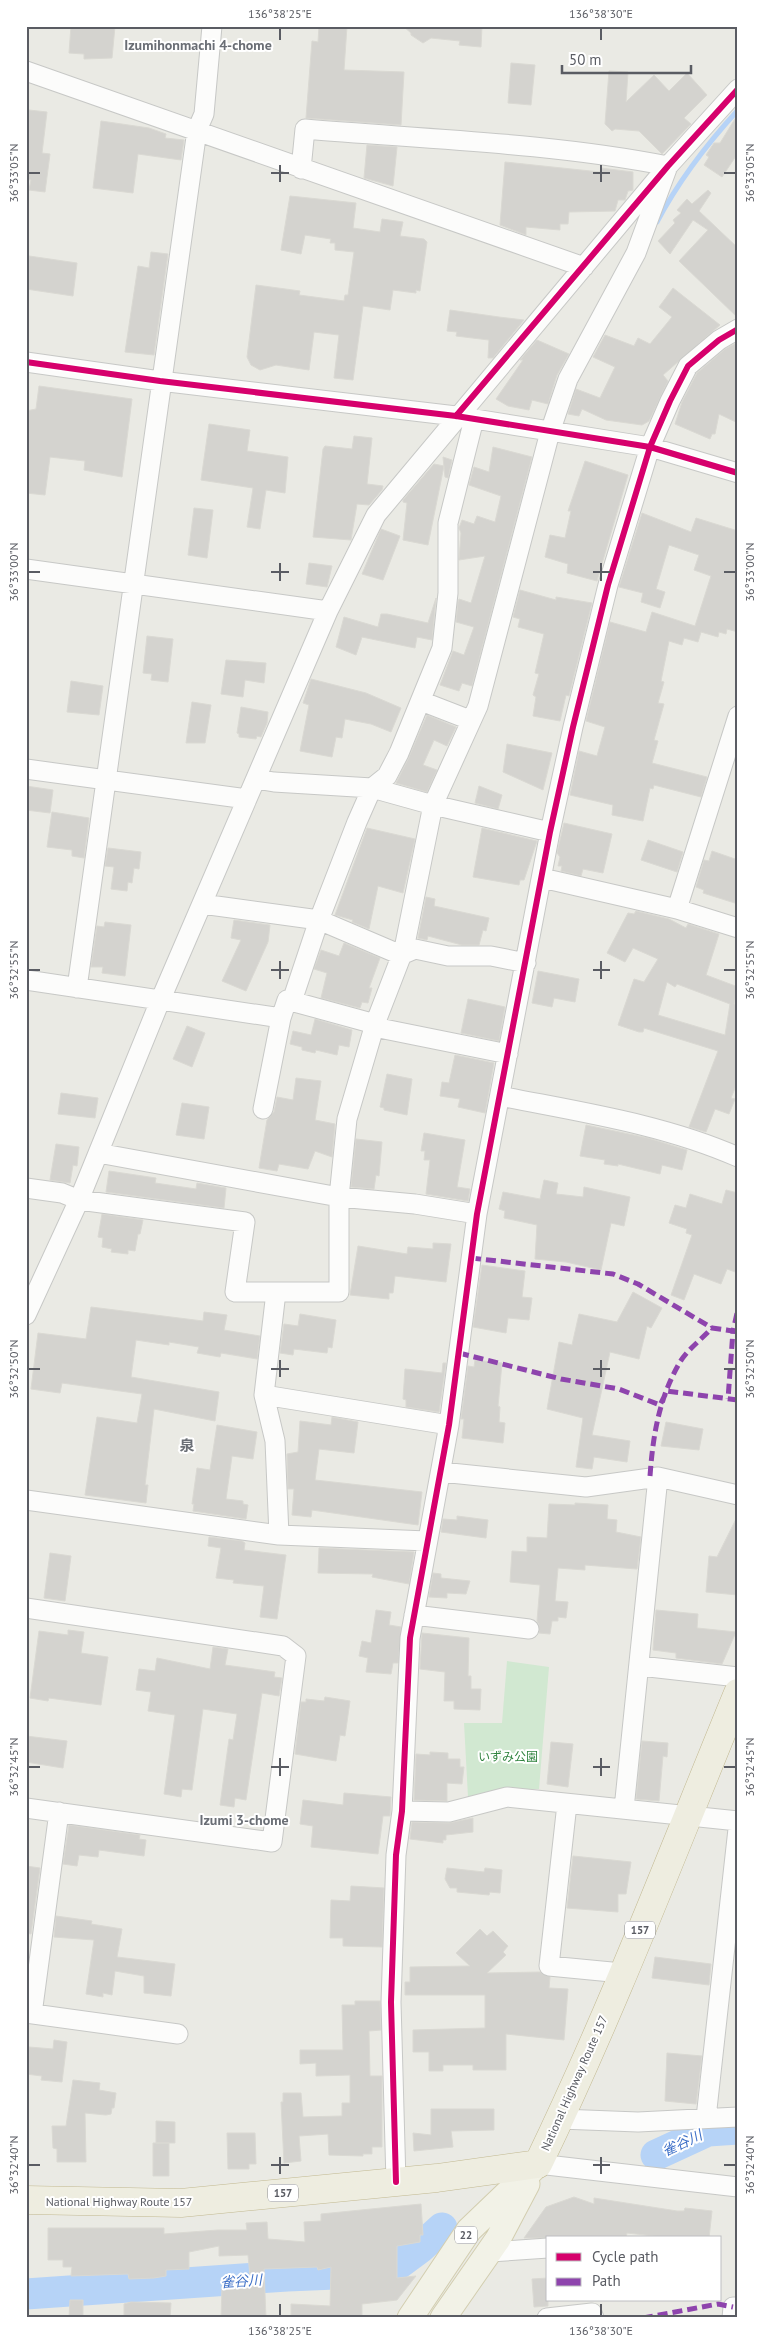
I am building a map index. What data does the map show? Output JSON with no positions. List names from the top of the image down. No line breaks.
{"streets":{"highway":["157","National Highway Route 157"],"main road":["22"]},"crossings":[["National Highway Route 157","22"]],"districts":["Izumihonmachi 4-chome","泉","Izumi 3-chome"],"water":["雀谷川"],"parks":["いずみ公園"],"legend":["Cycle path","Path"],"scale_bar":"50 m","coordinates":["136°38'25\"E","136°38'30\"E","36°33'05\"N","36°33'00\"N","36°32'55\"N","36°32'50\"N","36°32'45\"N","36°32'40\"N"]}
